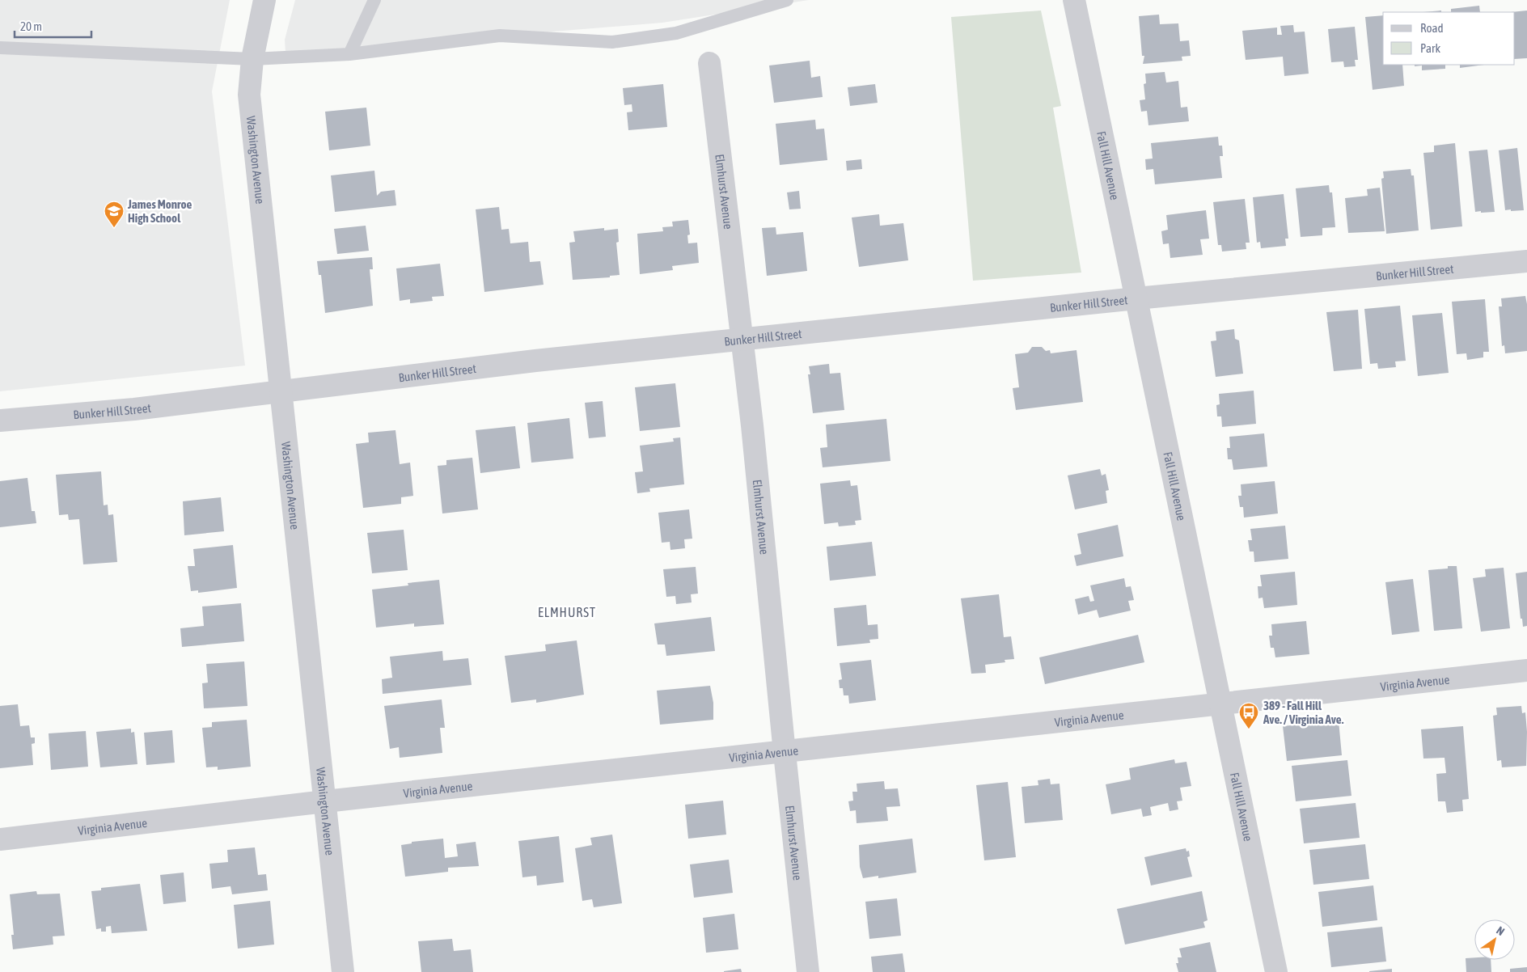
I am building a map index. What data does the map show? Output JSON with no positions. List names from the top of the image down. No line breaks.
{"streets":{"street":["Washington Avenue","Fall Hill Avenue","Elmhurst Avenue","Bunker Hill Street","Virginia Avenue"]},"crossings":[["Washington Avenue","Bunker Hill Street"],["Washington Avenue","Virginia Avenue"],["Fall Hill Avenue","Bunker Hill Street"],["Fall Hill Avenue","Virginia Avenue"],["Elmhurst Avenue","Bunker Hill Street"],["Elmhurst Avenue","Virginia Avenue"]],"districts":["ELMHURST"],"places":{"school or university":["James Monroe High School"],"bus stop":["389 - Fall Hill Ave. / Virginia Ave."]},"legend":["Road","Park"],"scale_bar":"20 m","north":"top right"}
